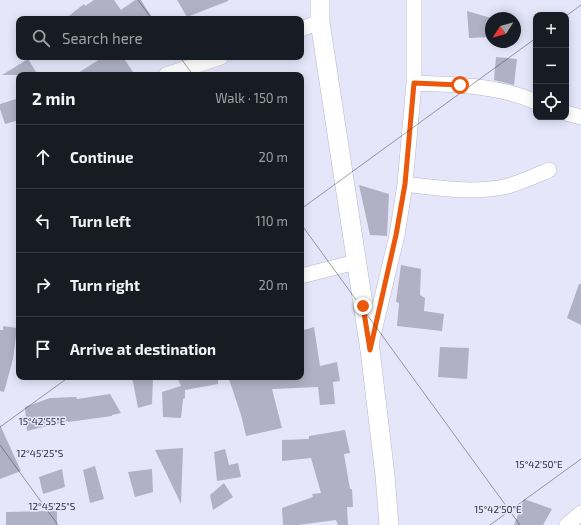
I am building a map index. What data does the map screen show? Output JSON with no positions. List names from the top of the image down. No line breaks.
{"north":"bottom left","page":{"map_buttons":["+","−"],"search":"Search here","heading":["2 min","Walk · 150 m"],"list":[["Continue","20 m"],["Turn left","110 m"],["Turn right","20 m"],"Arrive at destination"]},"coordinates":["15°42'55\"E","12°45'25\"S","15°42'50\"E"]}
